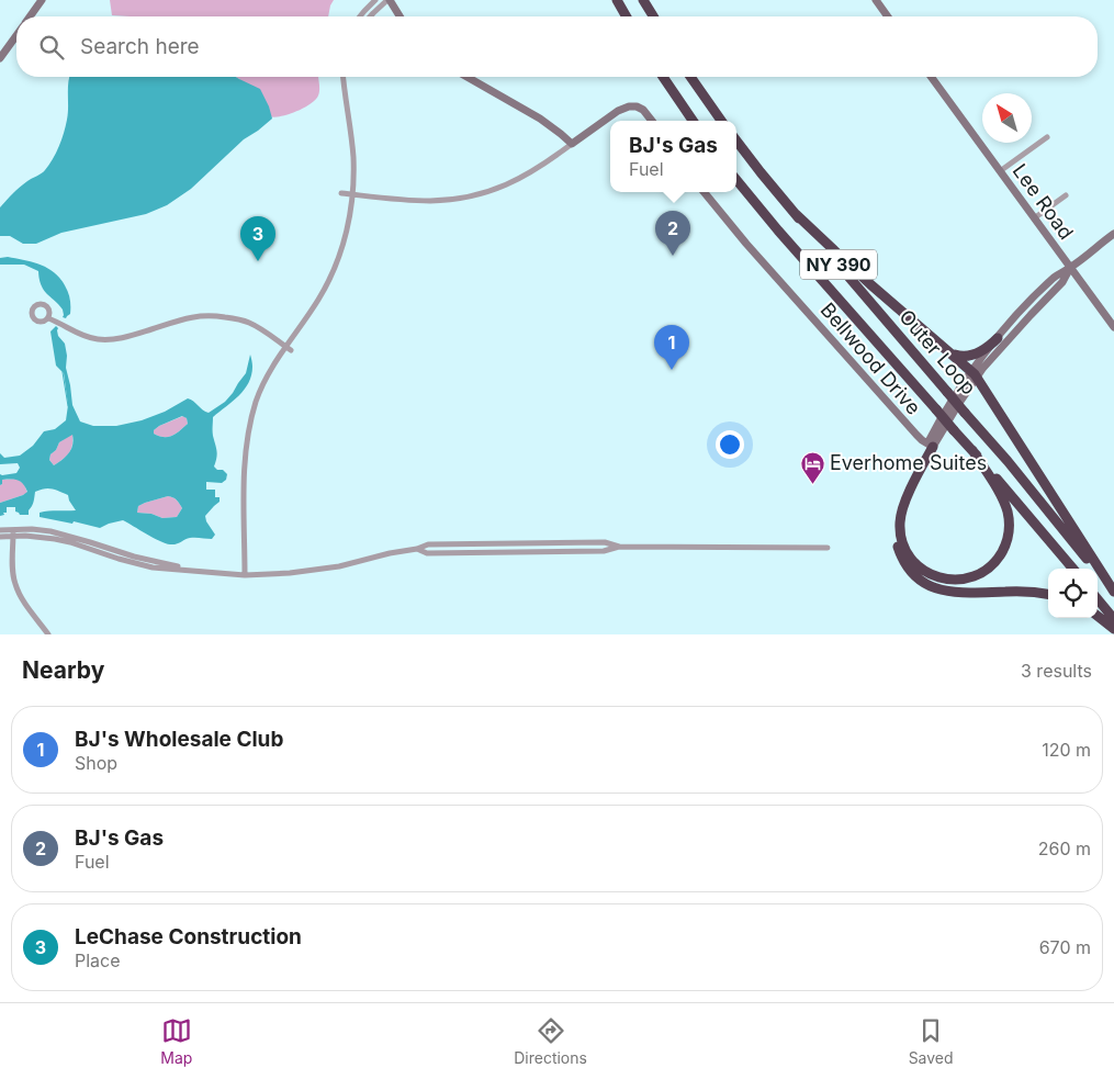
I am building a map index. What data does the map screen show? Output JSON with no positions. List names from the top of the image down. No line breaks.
{"streets":{"highway":["NY 390","Outer Loop"],"street":["Lee Road","Bellwood Drive"]},"places":{"hotel":["Everhome Suites"]},"north":"top left","page":{"search":"Search here","popup":["BJ's Gas","Fuel"],"pins":["2","3","1"],"heading":["Nearby","3 results"],"list":[{"mark":"1","name":"BJ's Wholesale Club","note":"Shop","value":"120 m"},{"mark":"2","name":"BJ's Gas","note":"Fuel","value":"260 m"},{"mark":"3","name":"LeChase Construction","note":"Place","value":"670 m"}],"nav":["Map","Directions","Saved"]}}
